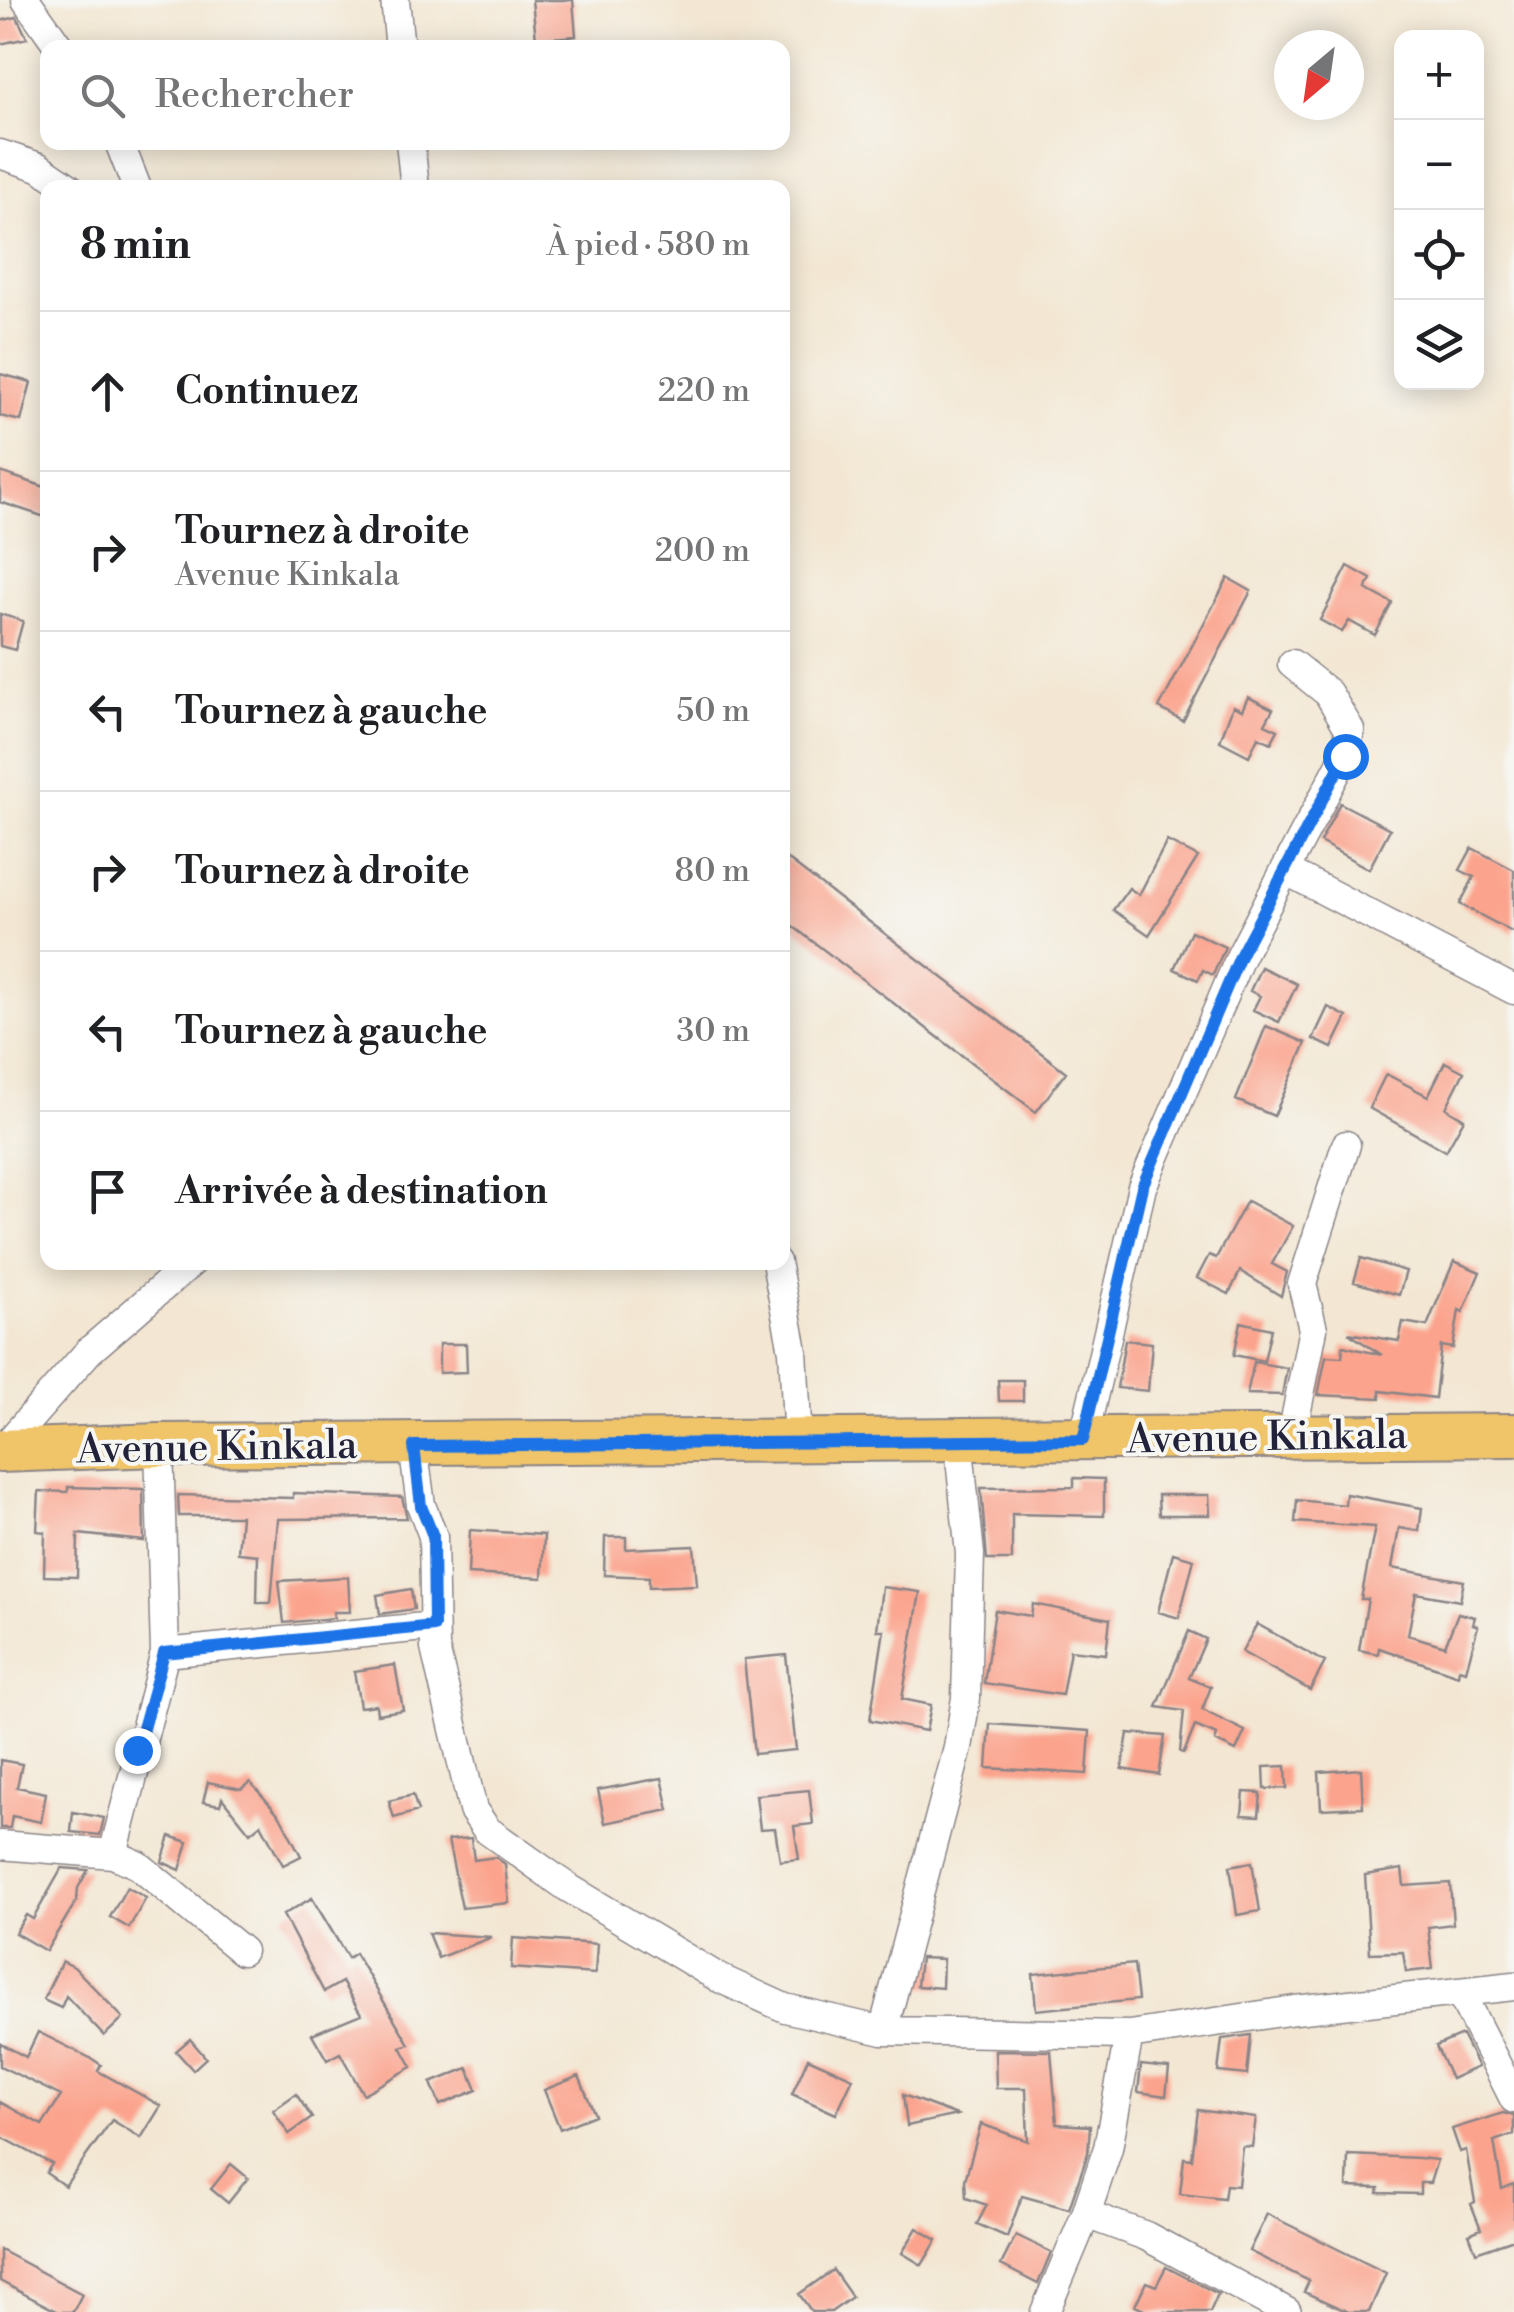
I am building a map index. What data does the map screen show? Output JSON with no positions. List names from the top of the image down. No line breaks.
{"streets":{"main road":["Avenue Kinkala"]},"north":"bottom left","page":{"map_buttons":["+","−"],"search":"Rechercher","heading":["8 min","À pied · 580 m"],"list":[["Continuez","220 m"],["Tournez à droite","Avenue Kinkala","200 m"],["Tournez à gauche","50 m"],["Tournez à droite","80 m"],["Tournez à gauche","30 m"],"Arrivée à destination"]}}
